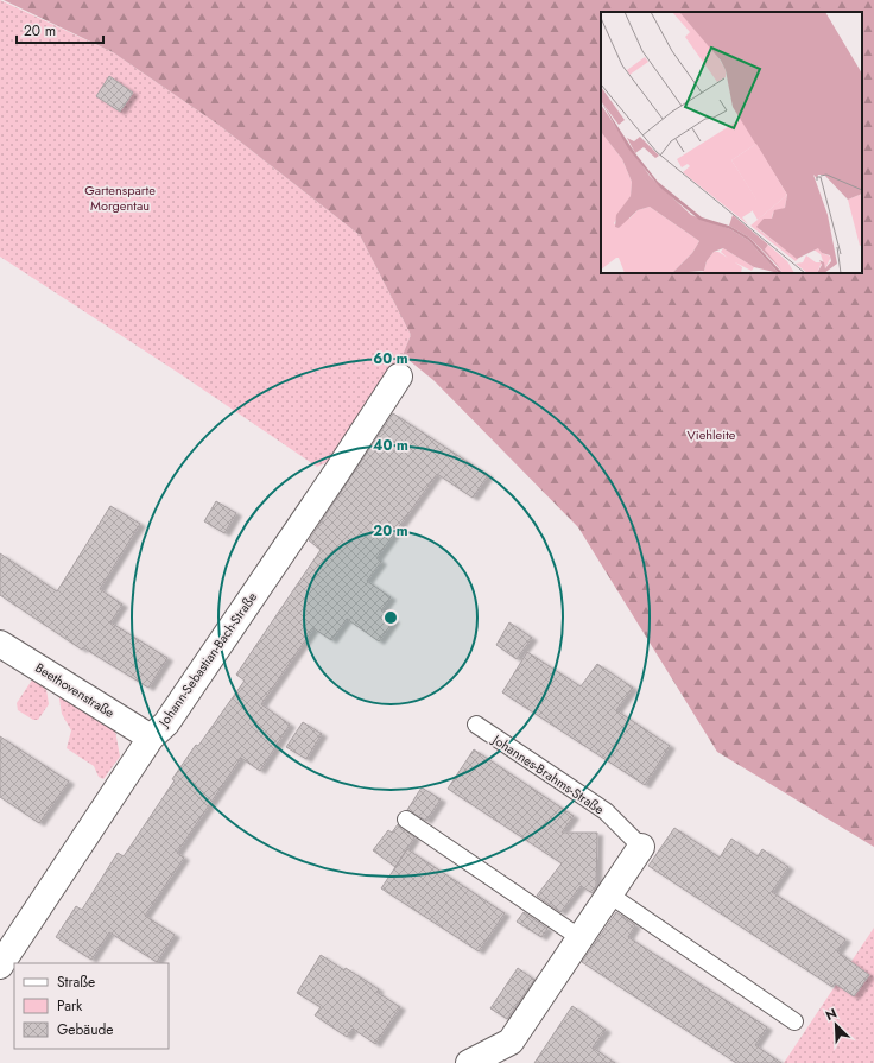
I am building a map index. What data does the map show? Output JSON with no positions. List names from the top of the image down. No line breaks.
{"streets":{"street":["Johann-Sebastian-Bach-Straße","Beethovenstraße","Johannes-Brahms-Straße"]},"crossings":[["Johann-Sebastian-Bach-Straße","Beethovenstraße"]],"parks":["Gartensparte Morgentau","Viehleite"],"legend":["Straße","Park","Gebäude"],"scale_bar":"20 m","north":"top left","rings":["60 m","40 m","20 m"]}
